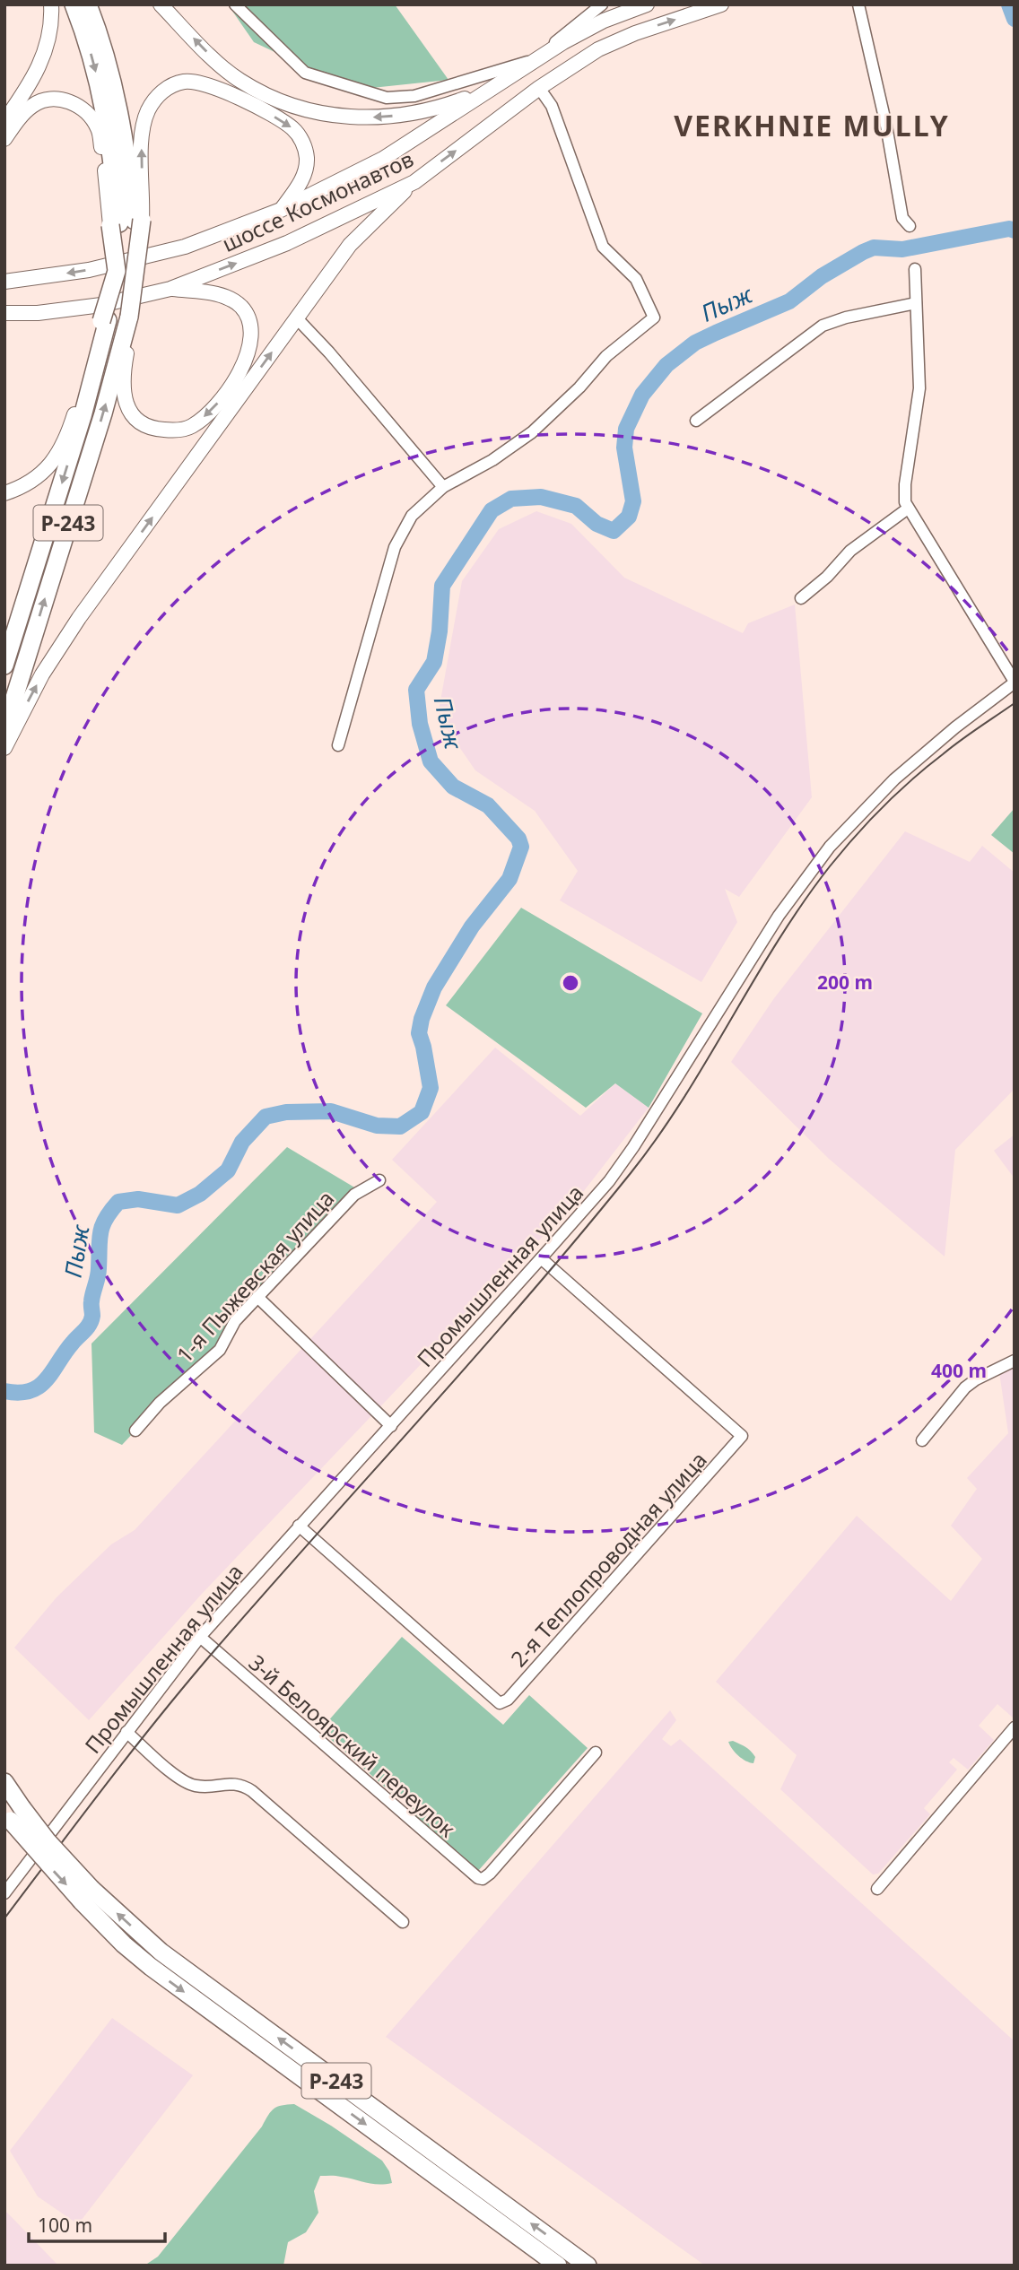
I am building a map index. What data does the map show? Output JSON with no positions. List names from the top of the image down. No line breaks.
{"streets":{"highway":["Р-243"],"main road":["шоссе Космонавтов"],"street":["Промышленная улица","1-я Пыжевская улица","2-я Теплопроводная улица","3-й Белоярский переулок"]},"crossings":[["Промышленная улица","2-я Теплопроводная улица"],["Промышленная улица","3-й Белоярский переулок"]],"districts":["VERKHNIE MULLY"],"water":["Пыж"],"scale_bar":"100 m","rings":["200 m","400 m"]}
